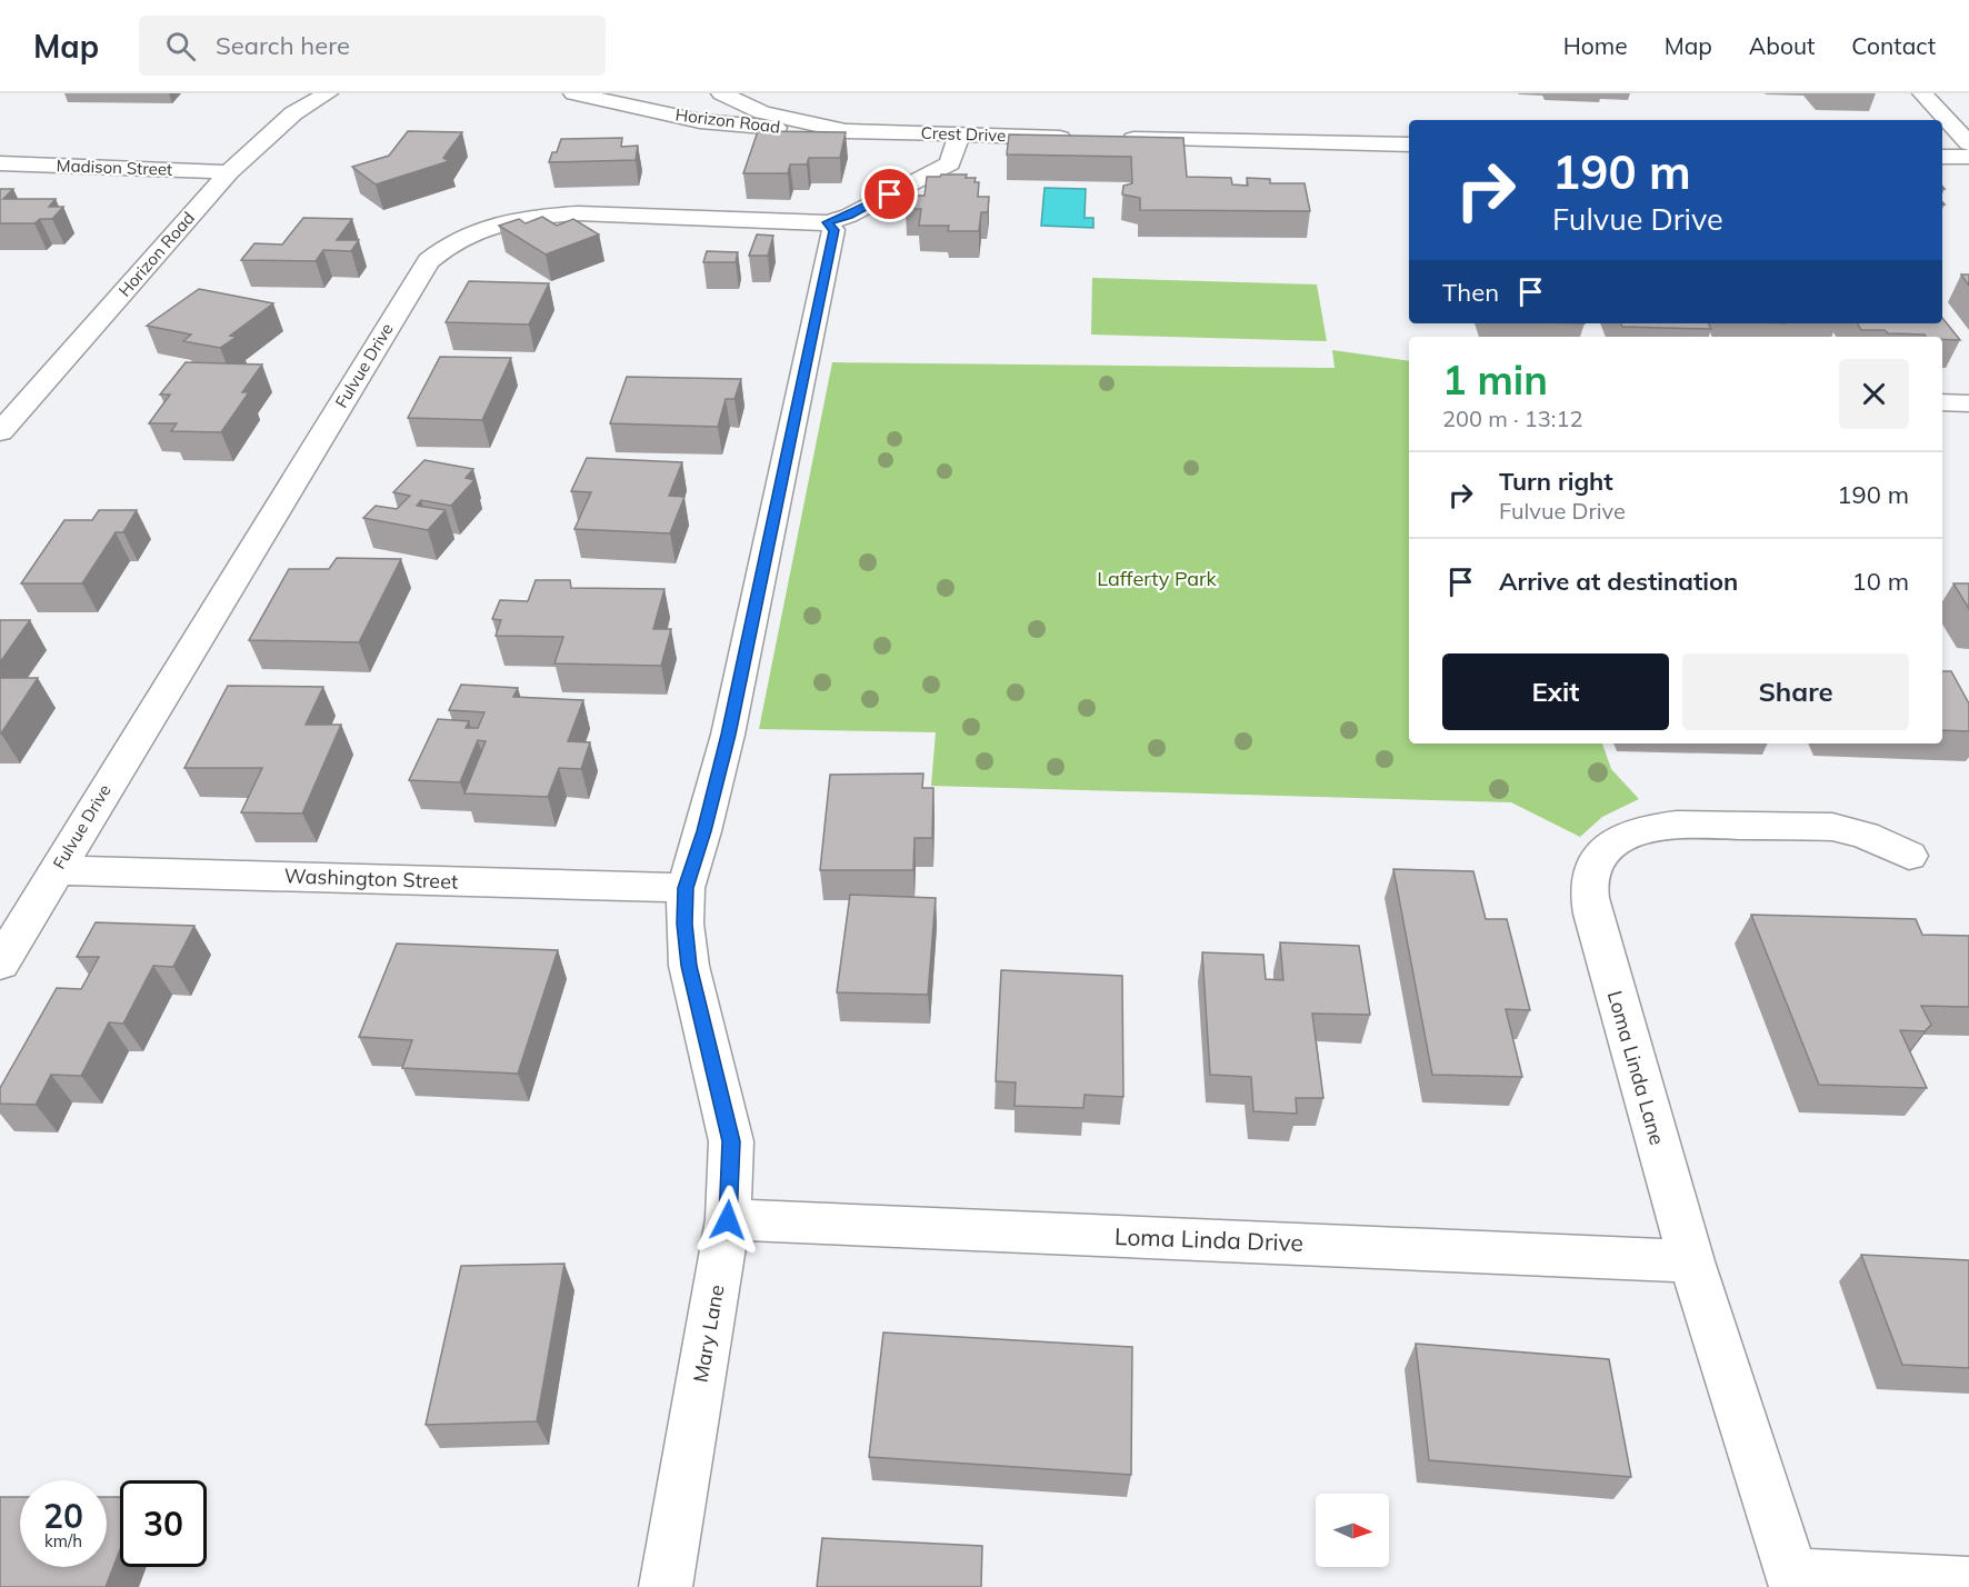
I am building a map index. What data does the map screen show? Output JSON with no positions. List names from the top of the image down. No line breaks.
{"streets":{"street":["Horizon Road","Crest Drive","Madison Street","Fulvue Drive","Washington Street","Loma Linda Lane","Loma Linda Drive","Mary Lane"]},"crossings":[["Horizon Road","Crest Drive"],["Horizon Road","Madison Street"],["Crest Drive","Fulvue Drive"],["Fulvue Drive","Washington Street"],["Fulvue Drive","Mary Lane"],["Washington Street","Mary Lane"],["Loma Linda Lane","Loma Linda Drive"],["Loma Linda Drive","Mary Lane"]],"parks":["Lafferty Park"],"north":"right","page":{"header":"Map","search":"Search here","nav":["Home","Map","About","Contact"],"turn":["190 m","Fulvue Drive"],"then":"Then","heading":["1 min","200 m · 13:12"],"list":[{"name":"Turn right","note":"Fulvue Drive","value":"190 m"},{"name":"Arrive at destination","value":"10 m"}],"buttons":["Exit","Share"],"speed":"20 km/h","limit":"30"}}
